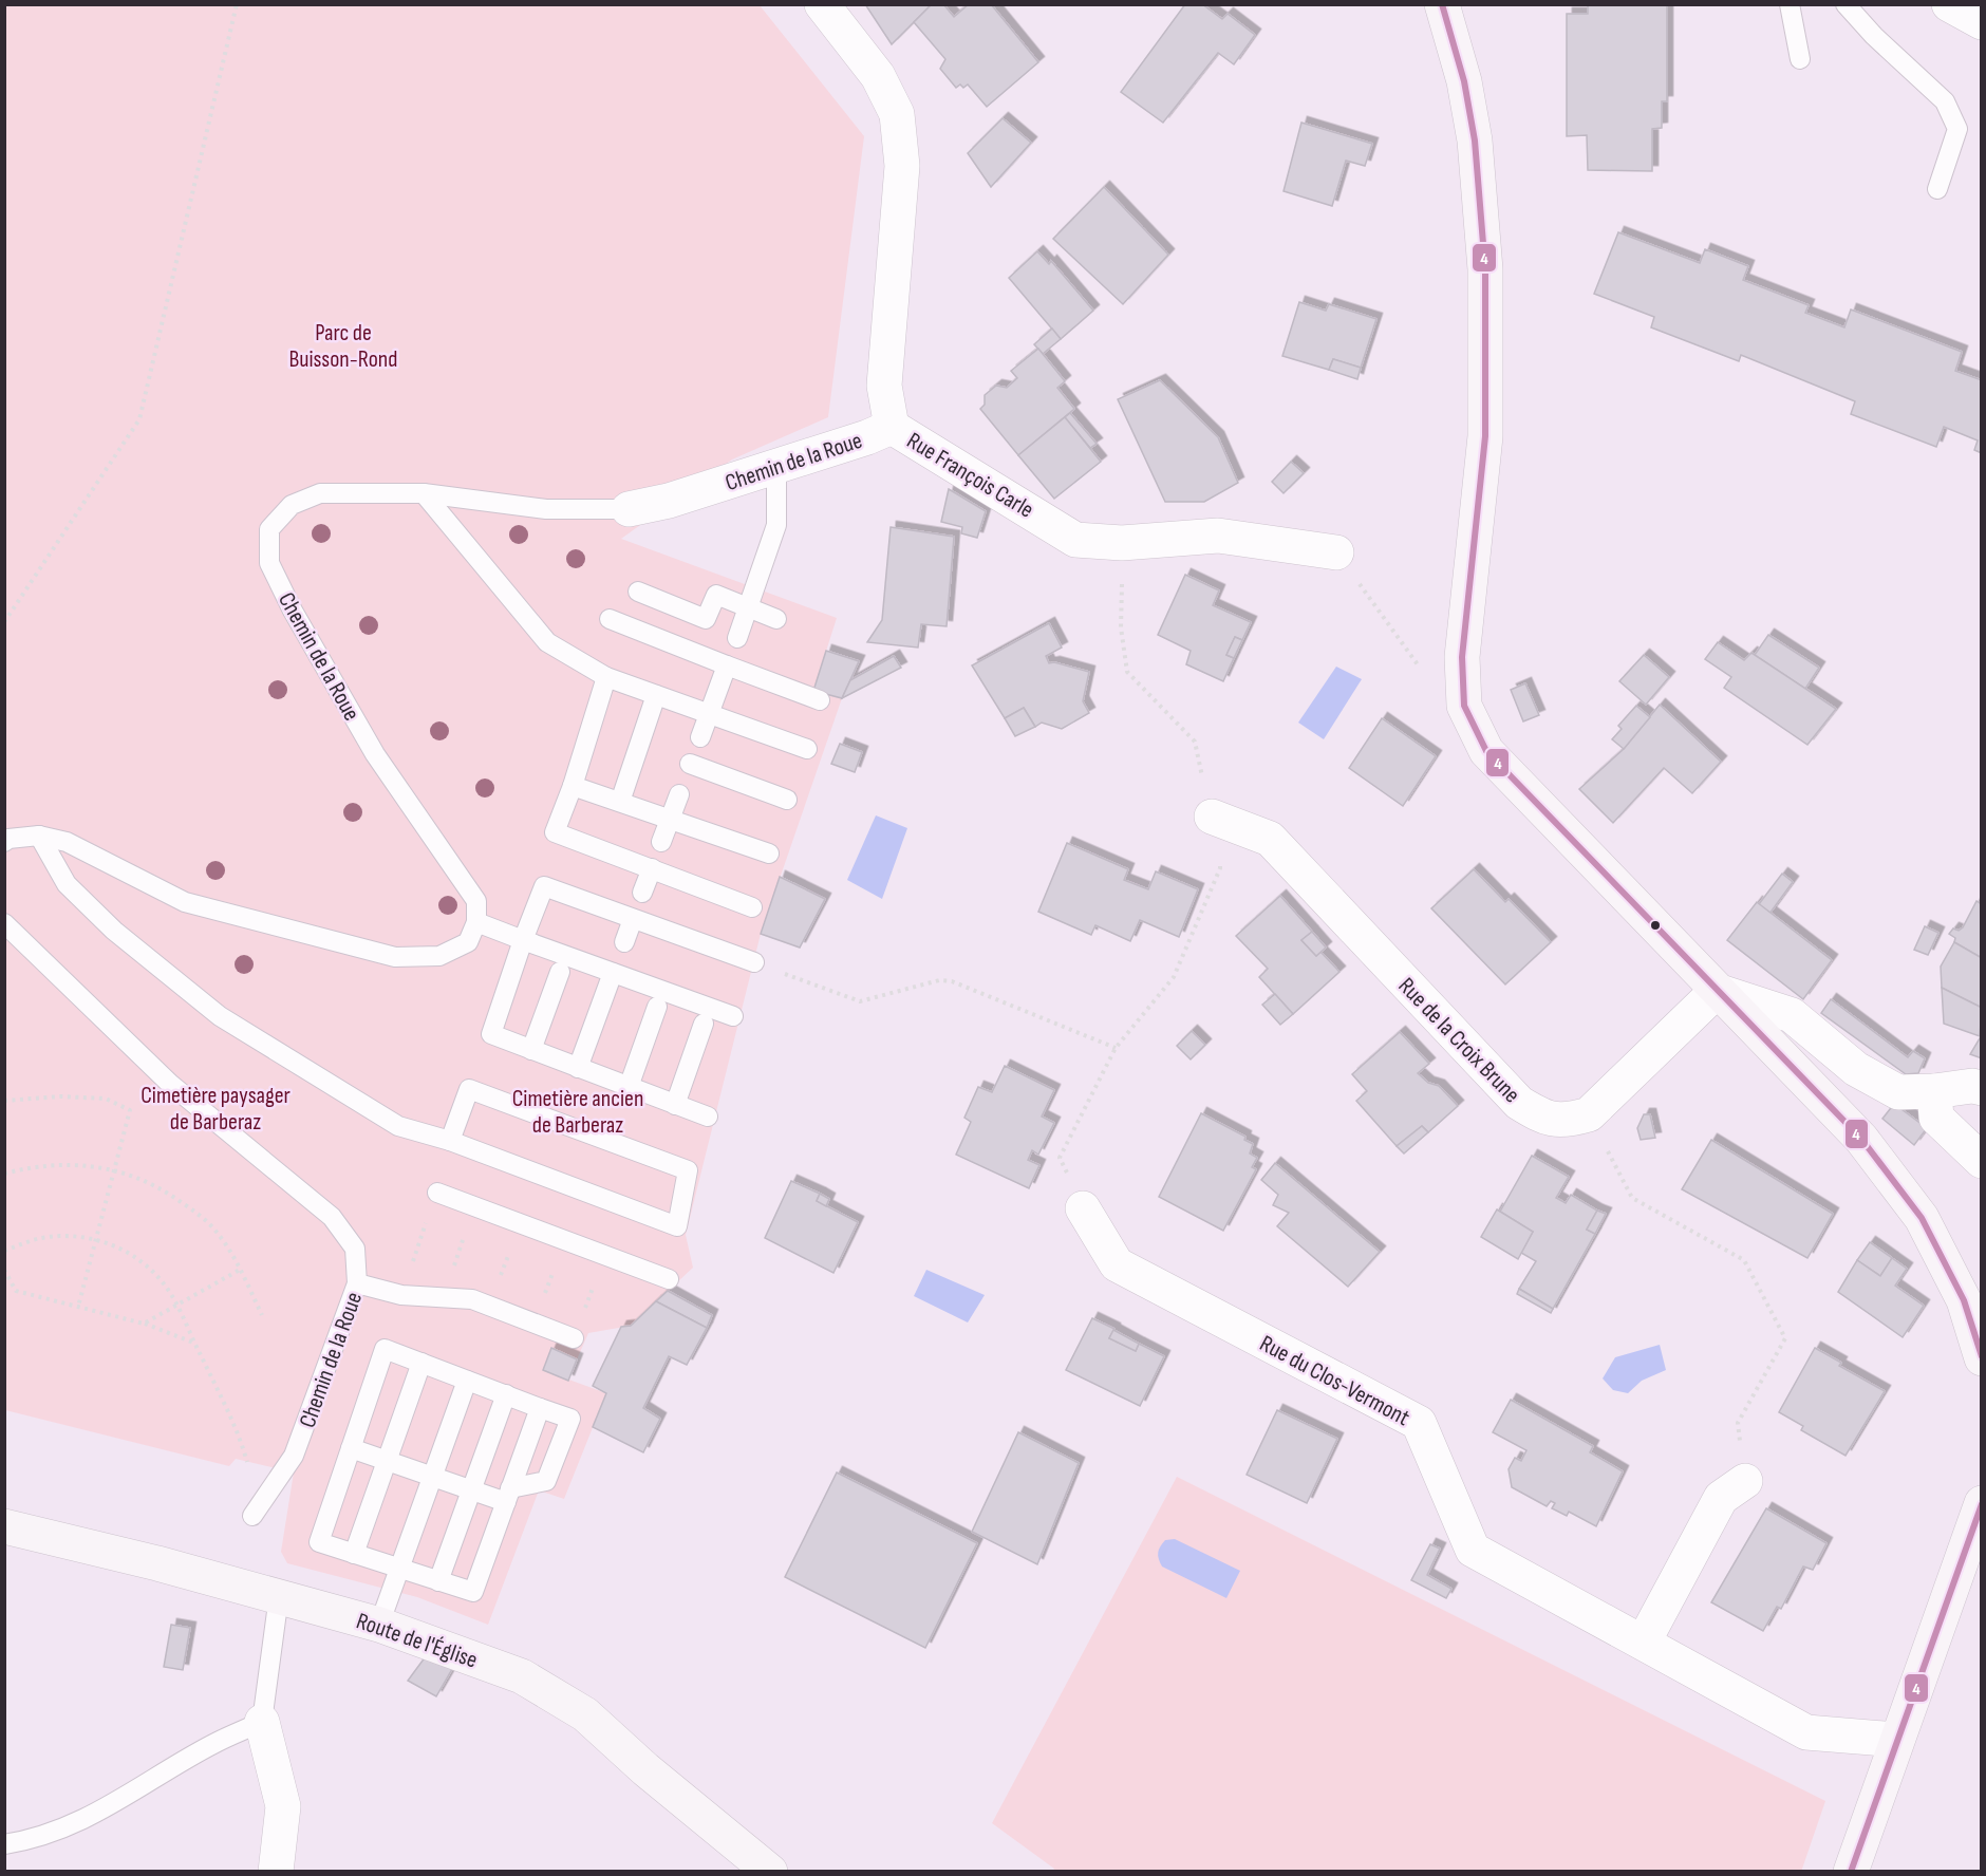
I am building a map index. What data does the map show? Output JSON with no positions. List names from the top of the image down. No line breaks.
{"streets":{"main road":["Route de l'Église"],"street":["Chemin de la Roue","Rue François Carle","Rue de la Croix Brune","Rue du Clos-Vermont"]},"crossings":[["Chemin de la Roue","Rue François Carle"]],"parks":["Parc de Buisson-Rond","Cimetière paysager de Barberaz","Cimetière ancien de Barberaz"],"lines":["transit line 4"]}
